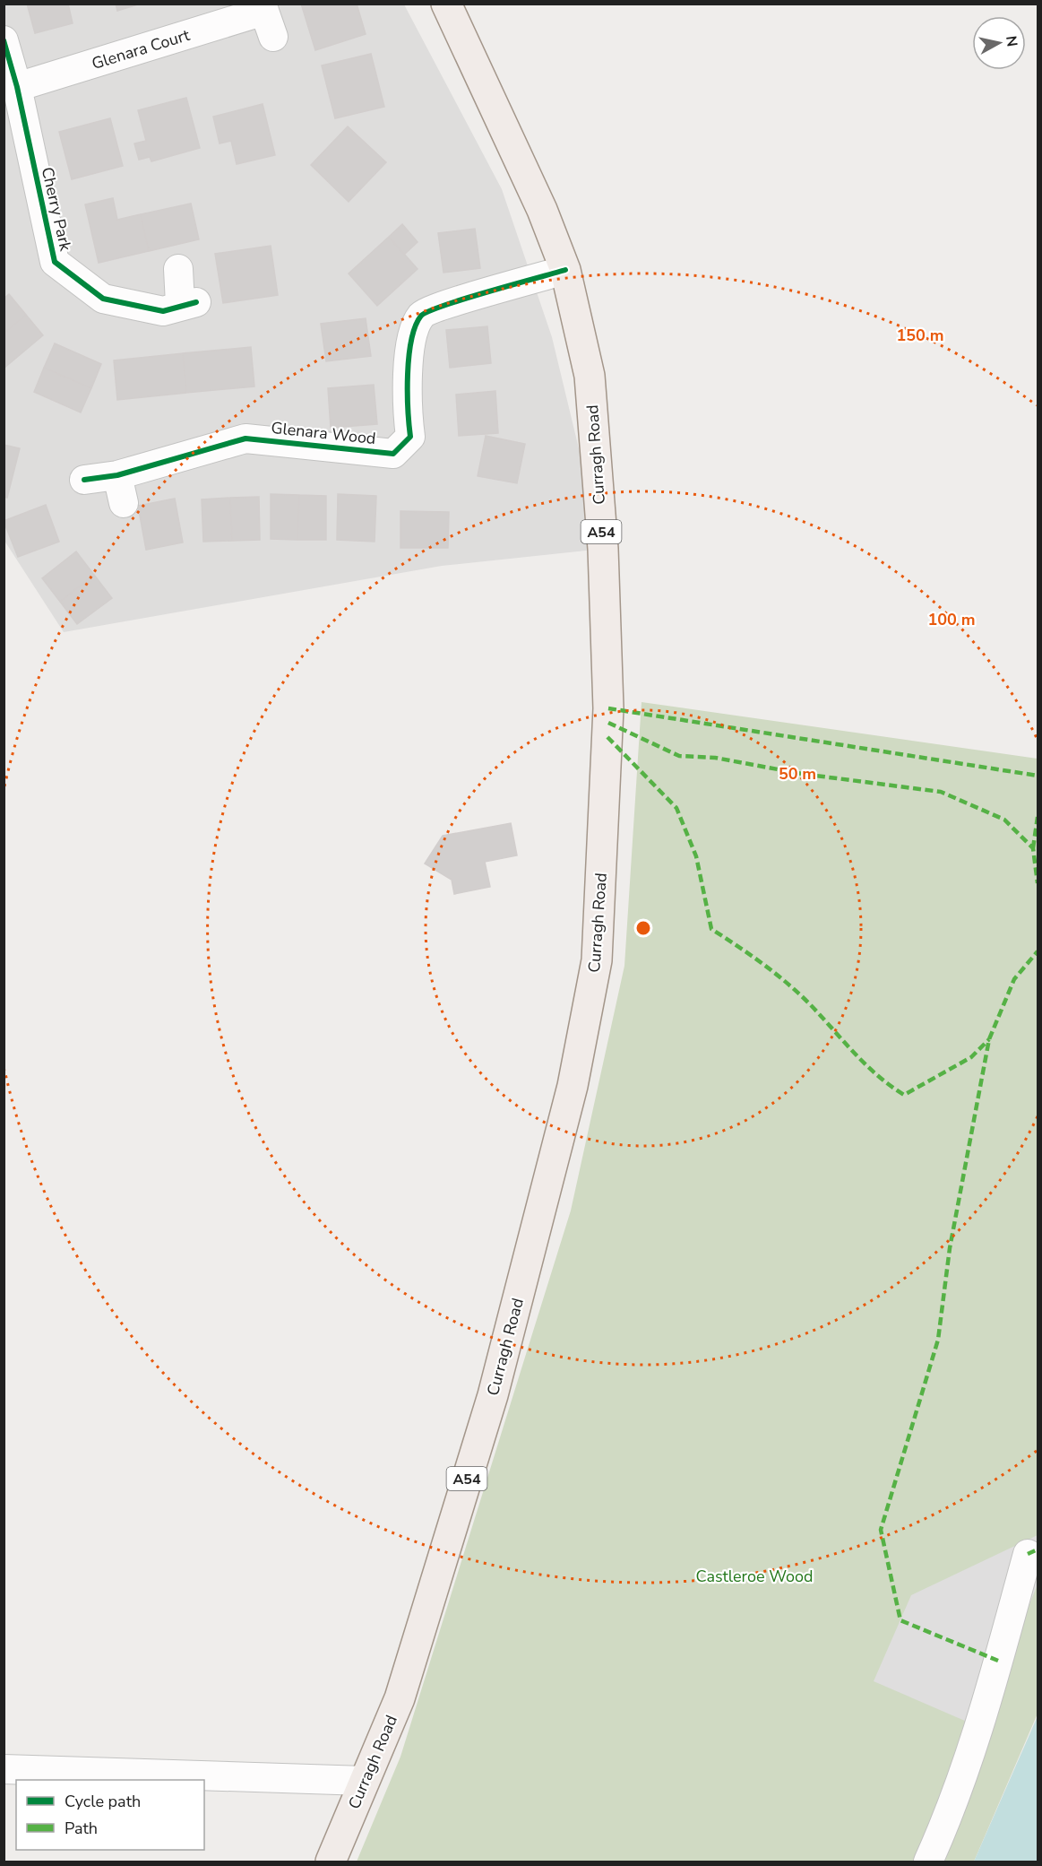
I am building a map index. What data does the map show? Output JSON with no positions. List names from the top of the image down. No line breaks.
{"streets":{"main road":["Curragh Road","A54"],"street":["Glenara Court","Cherry Park","Glenara Wood"]},"crossings":[["Glenara Court","Cherry Park"],["Glenara Wood","Curragh Road"]],"parks":["Castleroe Wood"],"legend":["Cycle path","Path"],"north":"right","rings":["150 m","100 m","50 m"]}
